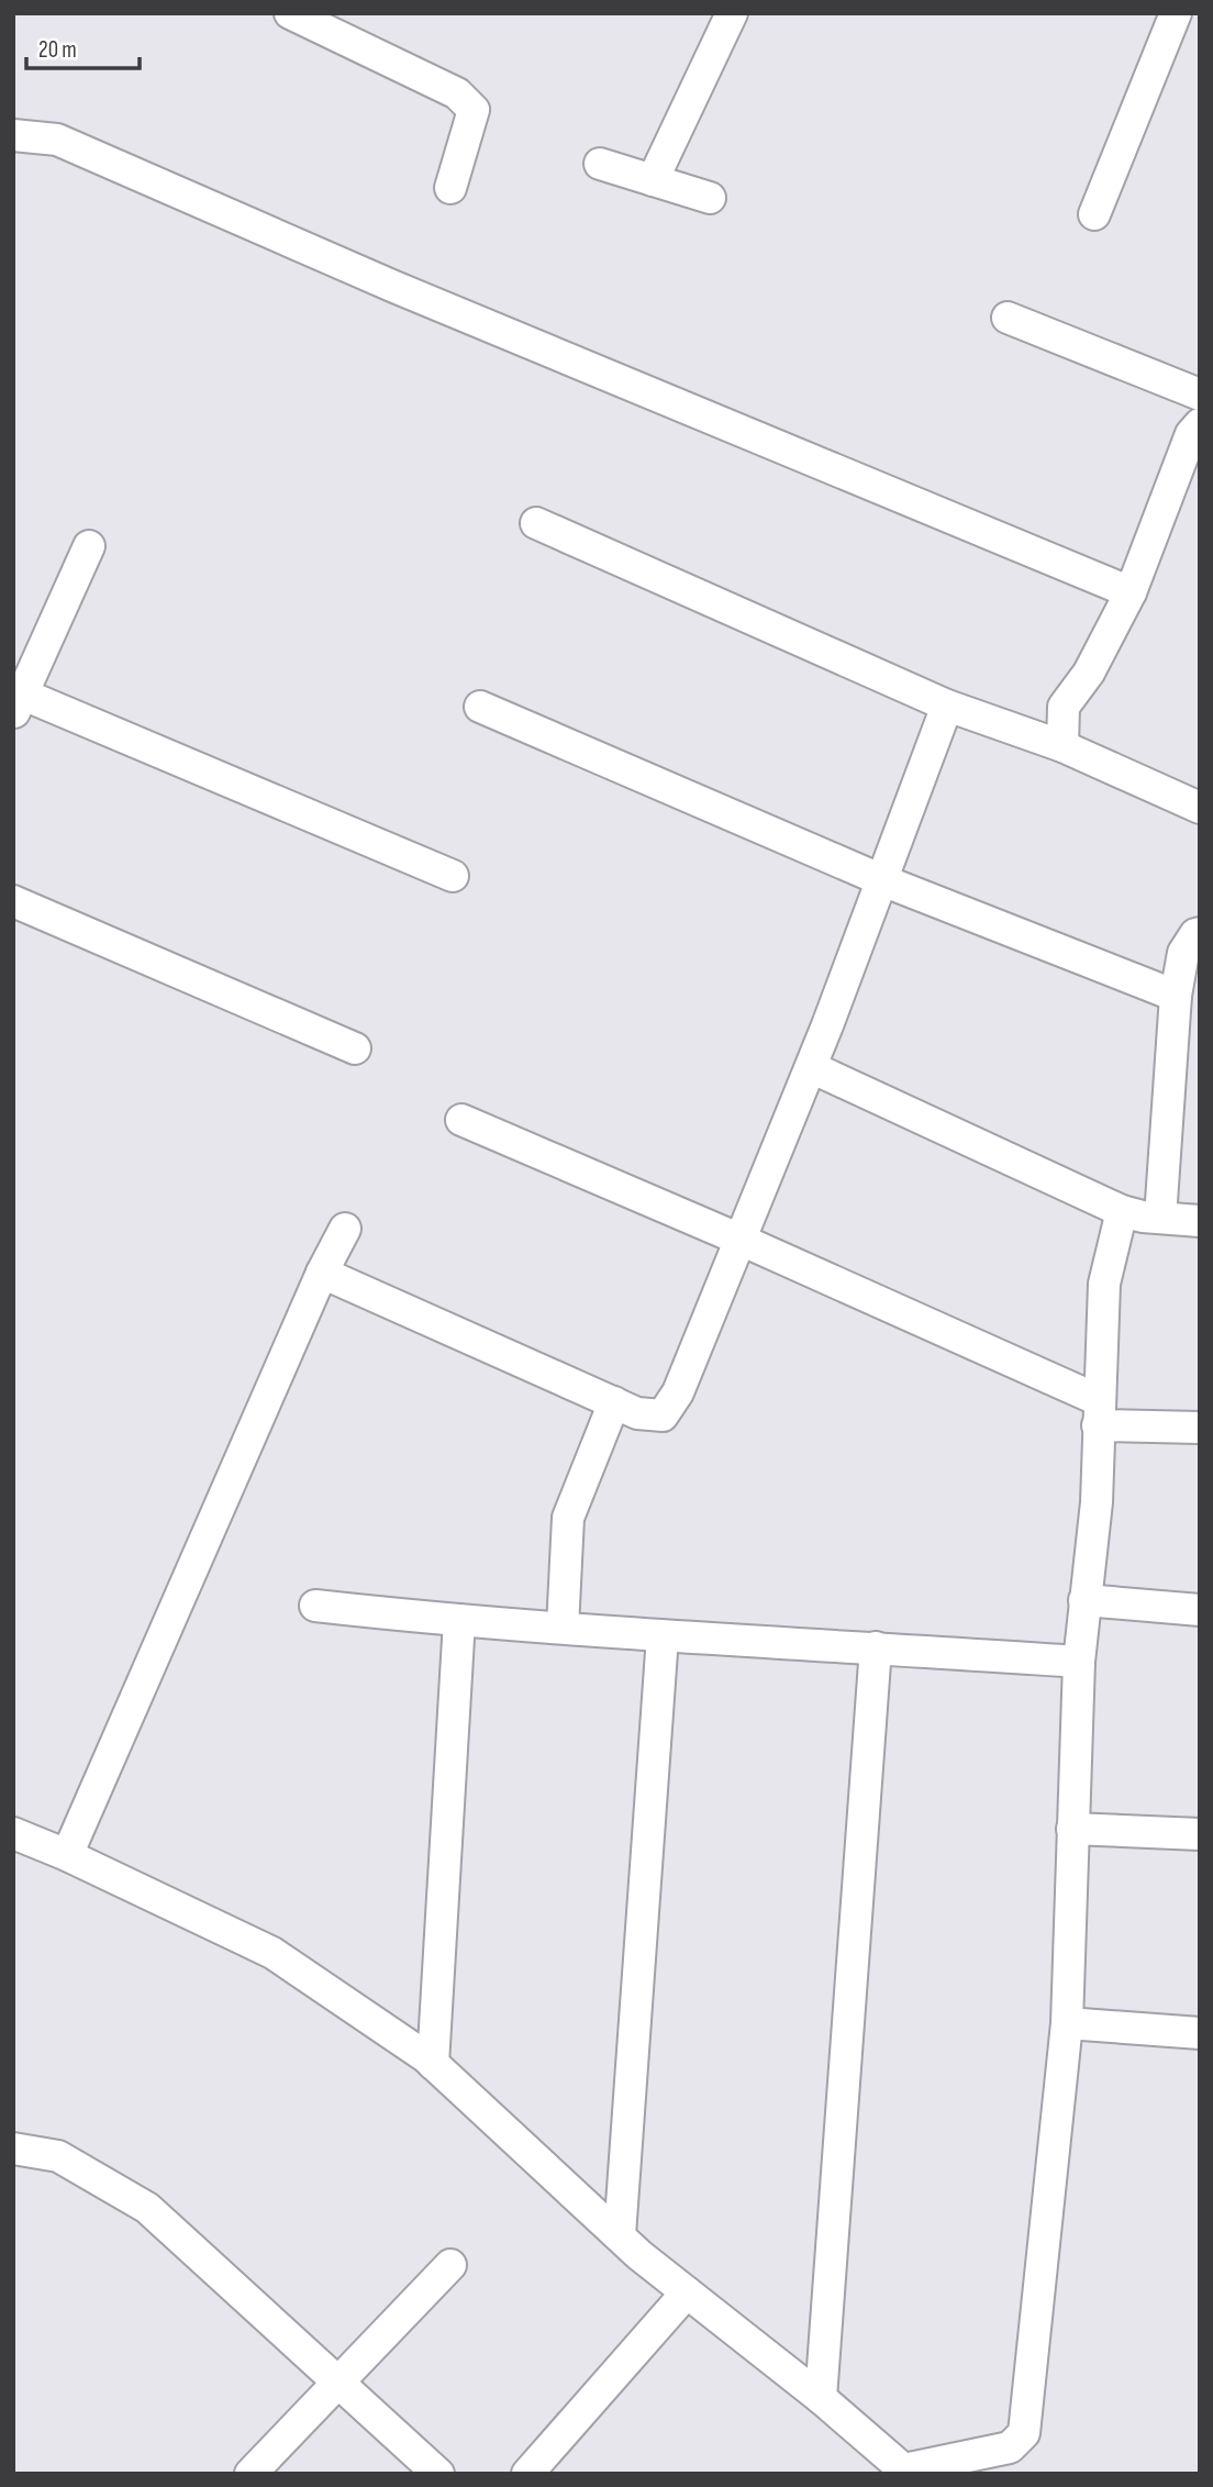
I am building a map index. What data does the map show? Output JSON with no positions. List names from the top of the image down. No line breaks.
{"scale_bar":"20 m"}
